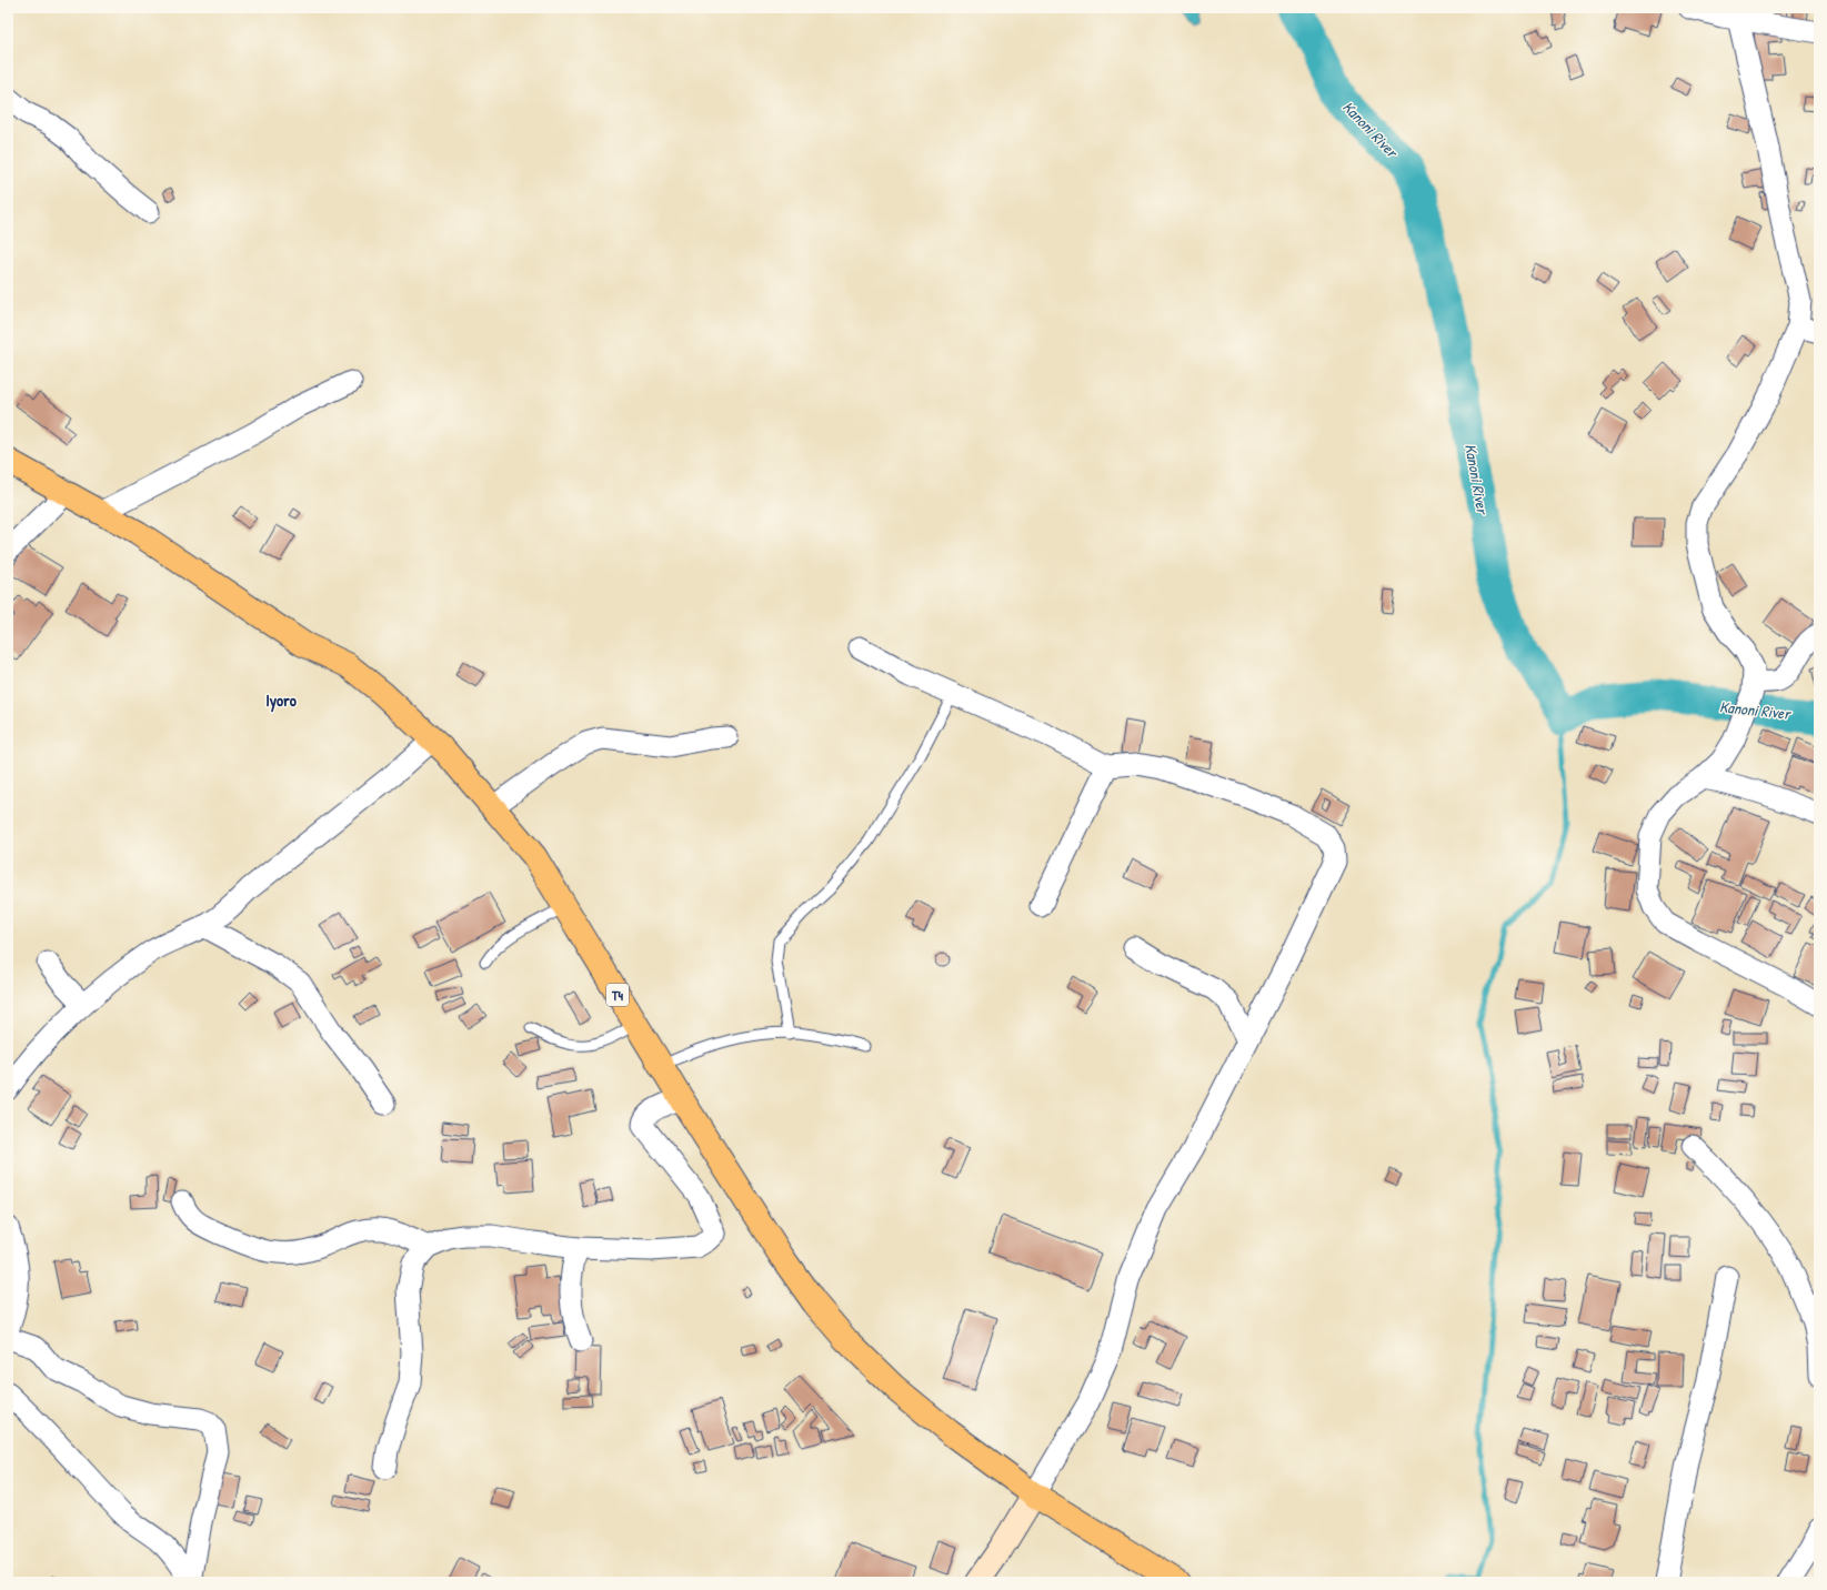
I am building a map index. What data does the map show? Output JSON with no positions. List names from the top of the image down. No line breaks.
{"streets":{"highway":["T4"]},"districts":["Iyoro"],"water":["Kanoni River"]}
